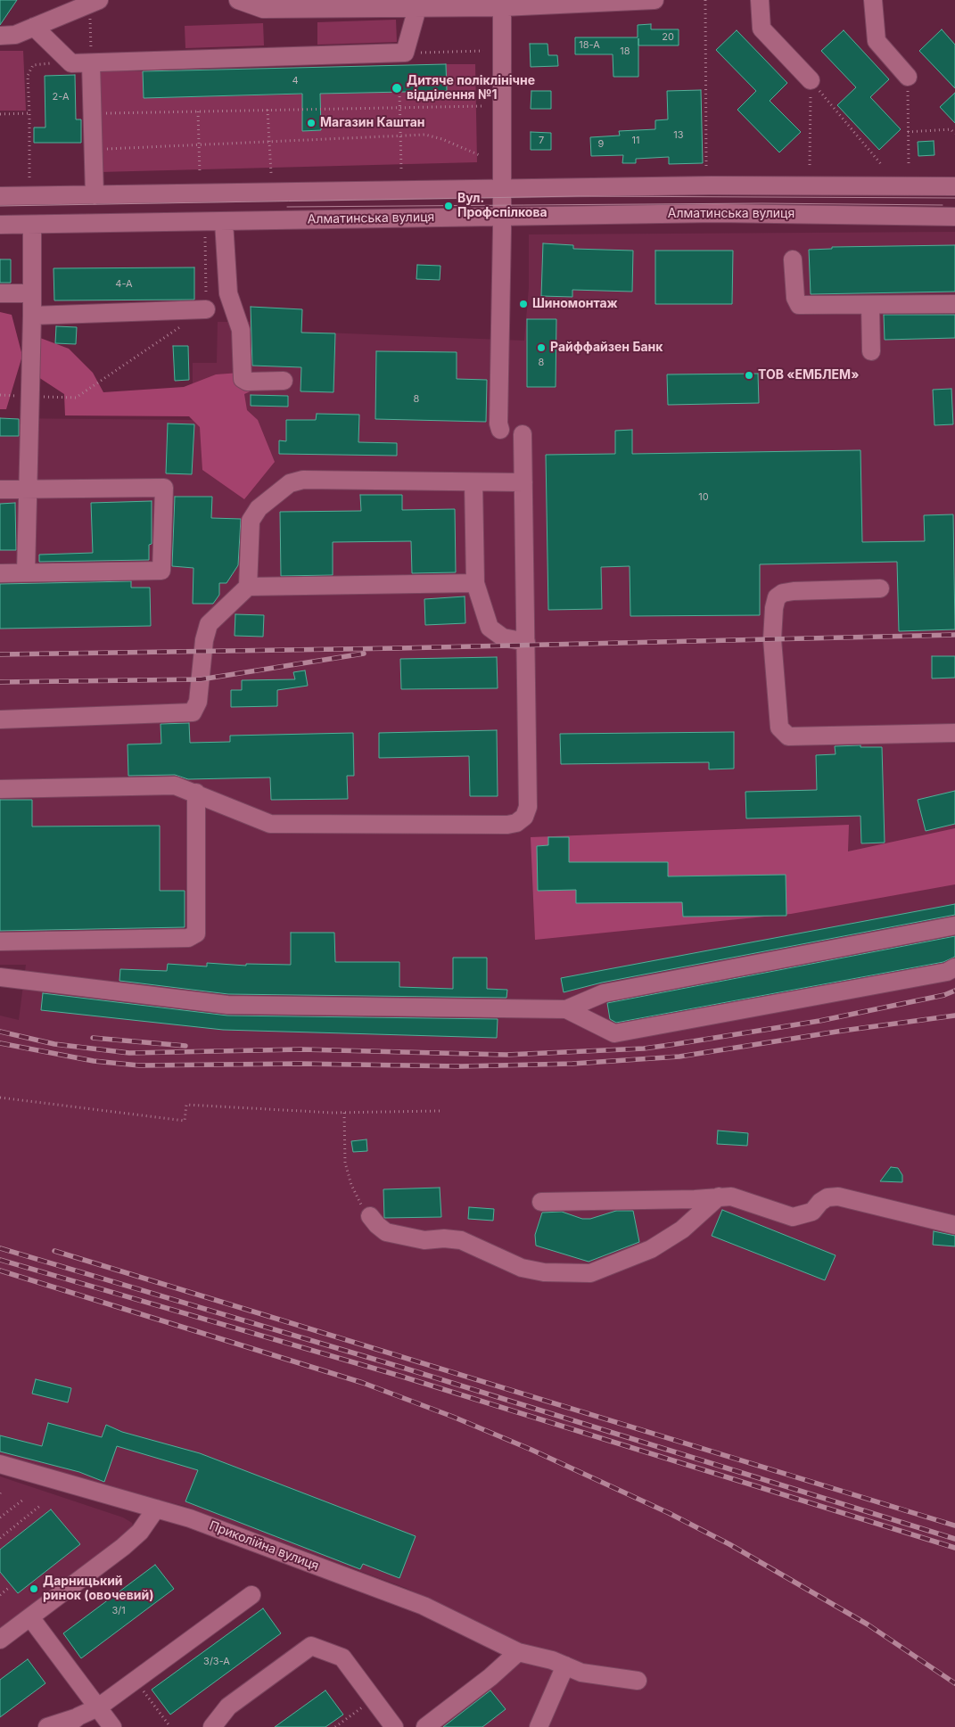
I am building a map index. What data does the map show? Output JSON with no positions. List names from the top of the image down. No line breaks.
{"streets":{"street":["Алматинська вулиця","Приколійна вулиця"]},"places":["Дитяче поліклінічне відділення №1","Магазин Каштан","Вул. Профспілкова","Шиномонтаж","Райффайзен Банк","ТОВ «ЕМБЛЕМ»","Дарницький ринок (овочевий)"],"house_numbers":["20","18-А","18","4","2-А","13","7","11","9","4-А","8","8","10","3/1","3/3-А"]}
